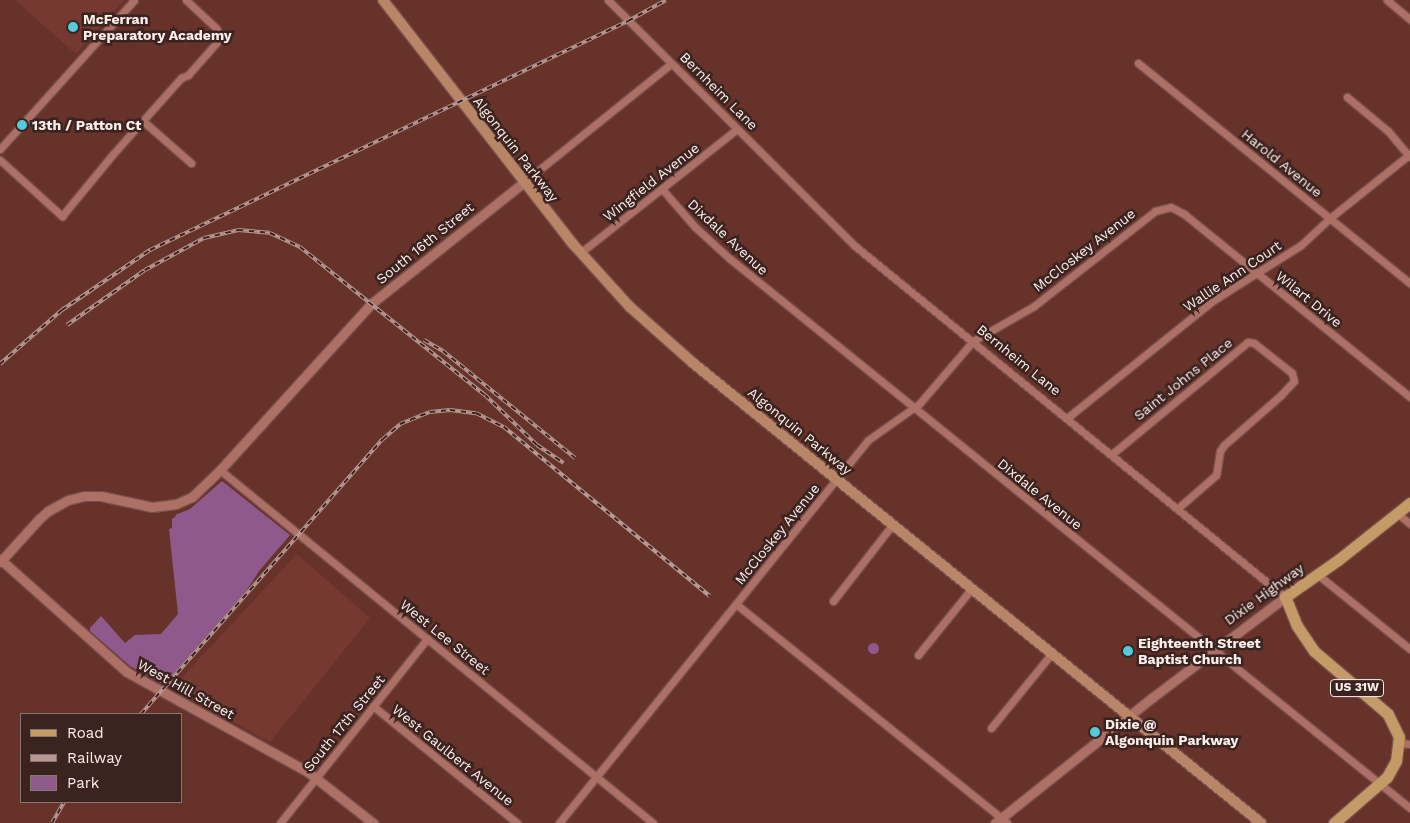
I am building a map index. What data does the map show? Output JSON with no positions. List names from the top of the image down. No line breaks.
{"streets":{"main road":["Bernheim Lane","Algonquin Parkway","Dixie Highway","US 31W"],"street":["Harold Avenue","Wingfield Avenue","Dixdale Avenue","South 16th Street","McCloskey Avenue","Wallie Ann Court","Wilart Drive","Saint Johns Place","West Lee Street","West Hill Street","South 17th Street","West Gaulbert Avenue"]},"crossings":[["Bernheim Lane","Wingfield Avenue"],["Bernheim Lane","South 16th Street"],["Bernheim Lane","McCloskey Avenue"],["Bernheim Lane","Wallie Ann Court"],["Bernheim Lane","Saint Johns Place"],["Bernheim Lane","Dixie Highway"],["Bernheim Lane","US 31W"],["Algonquin Parkway","Wingfield Avenue"],["Algonquin Parkway","South 16th Street"],["Algonquin Parkway","McCloskey Avenue"],["Algonquin Parkway","Dixie Highway"],["Harold Avenue","Wallie Ann Court"],["Wingfield Avenue","Dixdale Avenue"],["Dixdale Avenue","McCloskey Avenue"],["Dixdale Avenue","Dixie Highway"],["Dixdale Avenue","US 31W"],["South 16th Street","West Lee Street"],["South 16th Street","West Hill Street"],["McCloskey Avenue","Wilart Drive"],["McCloskey Avenue","West Lee Street"],["Wallie Ann Court","Wilart Drive"],["West Lee Street","South 17th Street"],["West Hill Street","South 17th Street"],["South 17th Street","West Gaulbert Avenue"]],"places":["McFerran Preparatory Academy","13th / Patton Ct","Eighteenth Street Baptist Church","Dixie @ Algonquin Parkway"],"legend":["Road","Railway","Park"]}
